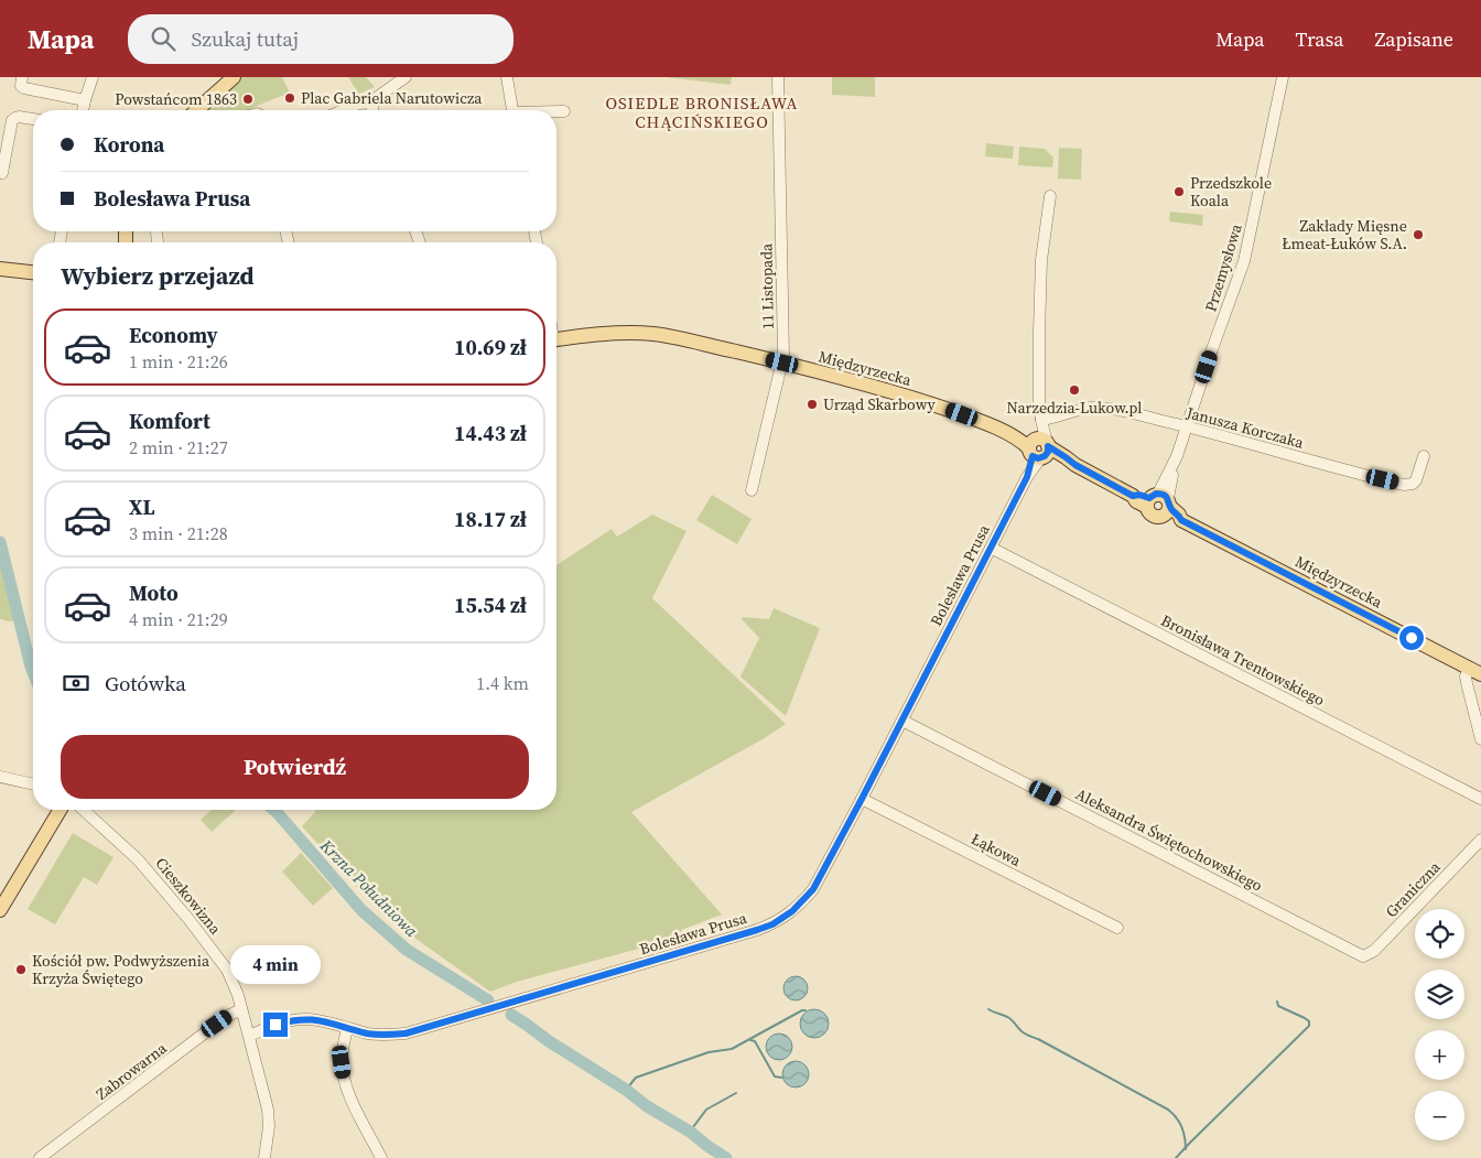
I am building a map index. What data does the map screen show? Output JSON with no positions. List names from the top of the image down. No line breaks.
{"streets":{"main road":["Międzyrzecka"],"street":["Przemysłowa","11 Listopada","Janusza Korczaka","Bolesława Prusa","Bronisława Trentowskiego","Aleksandra Świętochowskiego","Łąkowa","Graniczna","Cieszkowizna","Zabrowarna"]},"crossings":[["Przemysłowa","Międzyrzecka"],["Przemysłowa","Janusza Korczaka"],["11 Listopada","Międzyrzecka"],["Międzyrzecka","Bolesława Prusa"],["Bolesława Prusa","Bronisława Trentowskiego"],["Bolesława Prusa","Aleksandra Świętochowskiego"],["Bolesława Prusa","Łąkowa"],["Bolesława Prusa","Cieszkowizna"],["Aleksandra Świętochowskiego","Graniczna"],["Cieszkowizna","Zabrowarna"]],"districts":["OSIEDLE BRONISŁAWA CHĄCIŃSKIEGO"],"water":["Krzna Południowa"],"places":["Plac Gabriela Narutowicza","Powstańcom 1863","Przedszkole Koala","Zakłady Mięsne Łmeat-Łuków S.A.","Narzedzia-Lukow.pl","Urząd Skarbowy","Kościół pw. Podwyższenia Krzyża Świętego"],"page":{"header":"Mapa","search":"Szukaj tutaj","nav":["Mapa","Trasa","Zapisane"],"banner":["Korona","Bolesława Prusa"],"heading":"Wybierz przejazd","list":[{"name":"Economy","note":"1 min · 21:26","value":"10.69 zł"},{"name":"Komfort","note":"2 min · 21:27","value":"14.43 zł"},{"name":"XL","note":"3 min · 21:28","value":"18.17 zł"},{"name":"Moto","note":"4 min · 21:29","value":"15.54 zł"}],"pay":["Gotówka","1.4 km"],"buttons":"Potwierdź","map_buttons":["+","−"],"bubble":"4 min"}}
